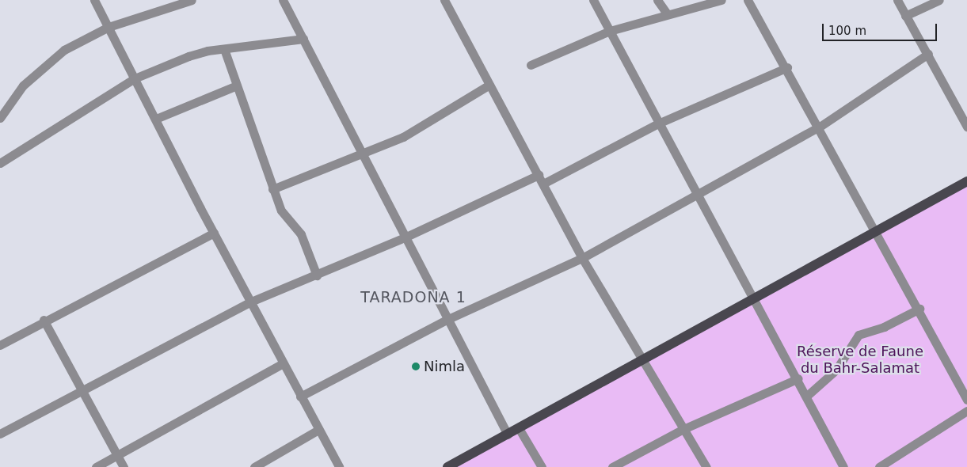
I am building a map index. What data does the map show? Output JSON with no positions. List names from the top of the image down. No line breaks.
{"districts":["TARADONA 1"],"parks":["Réserve de Faune du Bahr-Salamat"],"places":["Nimla"],"scale_bar":"100 m"}
